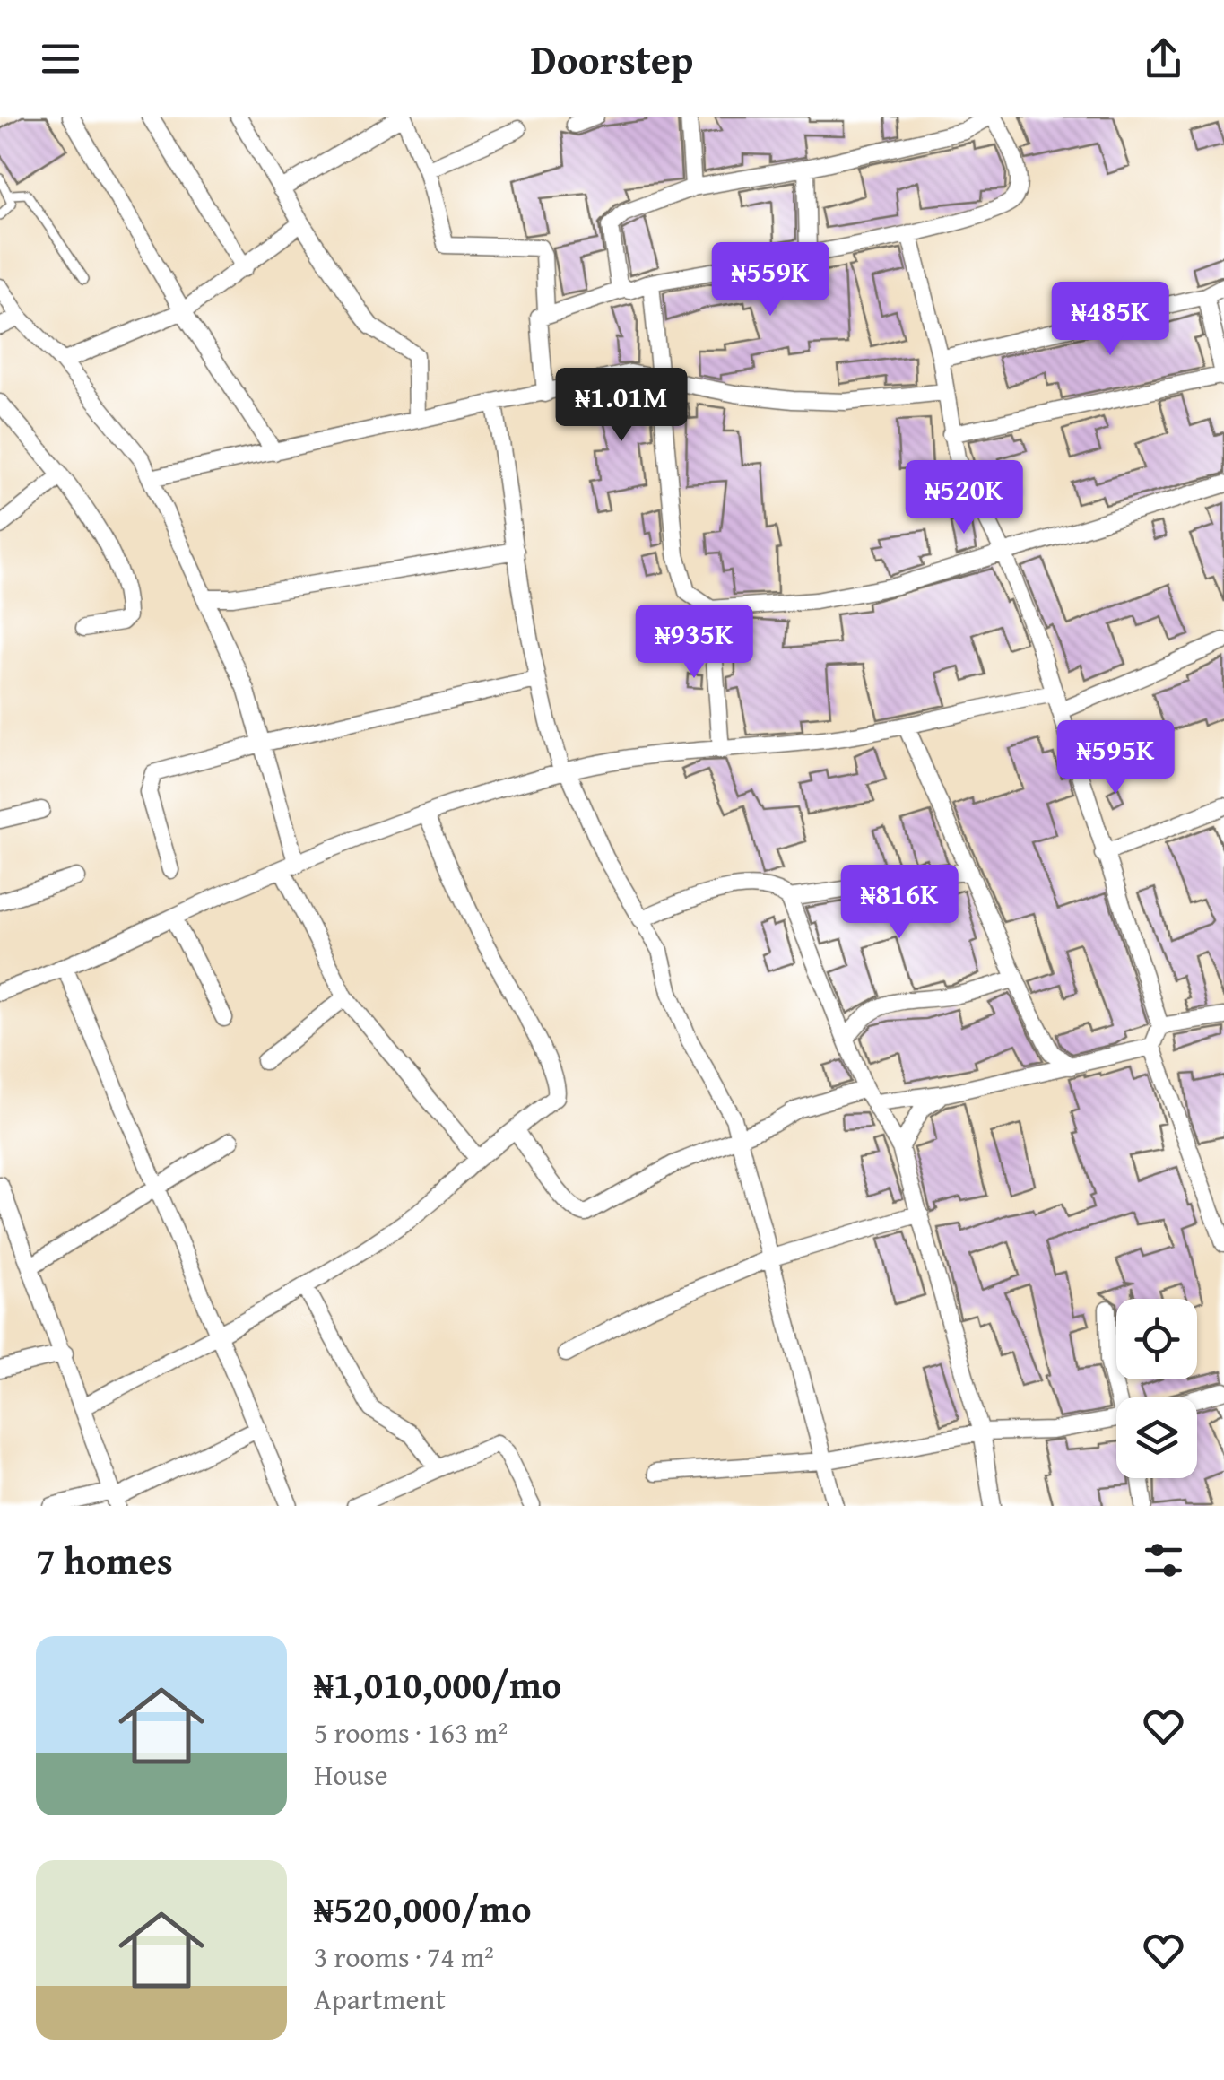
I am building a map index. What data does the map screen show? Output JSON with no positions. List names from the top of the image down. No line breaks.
{"page":{"header":"Doorstep","price":["₦559K","₦485K","₦1.01M","₦520K","₦935K","₦595K","₦816K"],"heading":"7 homes","list":[{"name":"₦1,010,000/mo","note":"5 rooms · 163 m² · House"},{"name":"₦520,000/mo","note":"3 rooms · 74 m² · Apartment"}]}}
